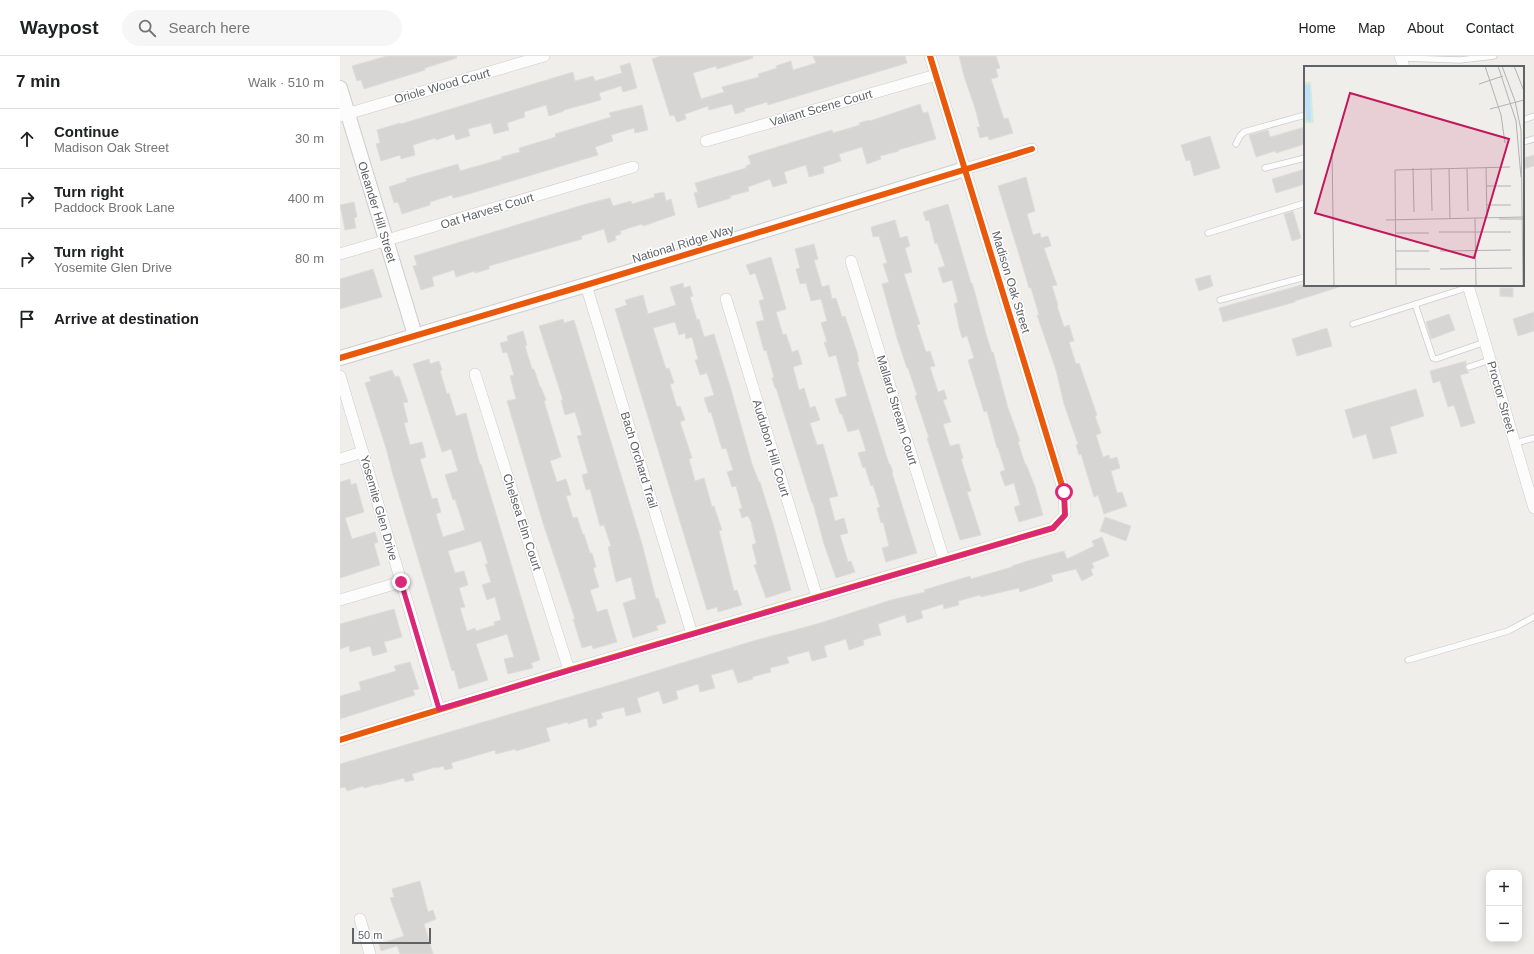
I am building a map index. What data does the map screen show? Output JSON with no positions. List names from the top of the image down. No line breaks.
{"streets":{"street":["Oriole Wood Court","Valiant Scene Court","Oat Harvest Court","Oleander Hill Street","National Ridge Way","Madison Oak Street","Proctor Street","Mallard Stream Court","Audubon Hill Court","Bach Orchard Trail","Yosemite Glen Drive","Chelsea Elm Court"]},"crossings":[["Oriole Wood Court","Oleander Hill Street"],["Valiant Scene Court","Madison Oak Street"],["Oat Harvest Court","Oleander Hill Street"],["Oleander Hill Street","National Ridge Way"],["National Ridge Way","Madison Oak Street"],["National Ridge Way","Bach Orchard Trail"],["Madison Oak Street","Mallard Stream Court"]],"scale_bar":"50 m","page":{"header":"Waypost","search":"Search here","nav":["Home","Map","About","Contact"],"heading":["7 min","Walk · 510 m"],"list":[["Continue","Madison Oak Street","30 m"],["Turn right","Paddock Brook Lane","400 m"],["Turn right","Yosemite Glen Drive","80 m"],"Arrive at destination"],"map_buttons":["+","−"],"scale":"50 m"}}
